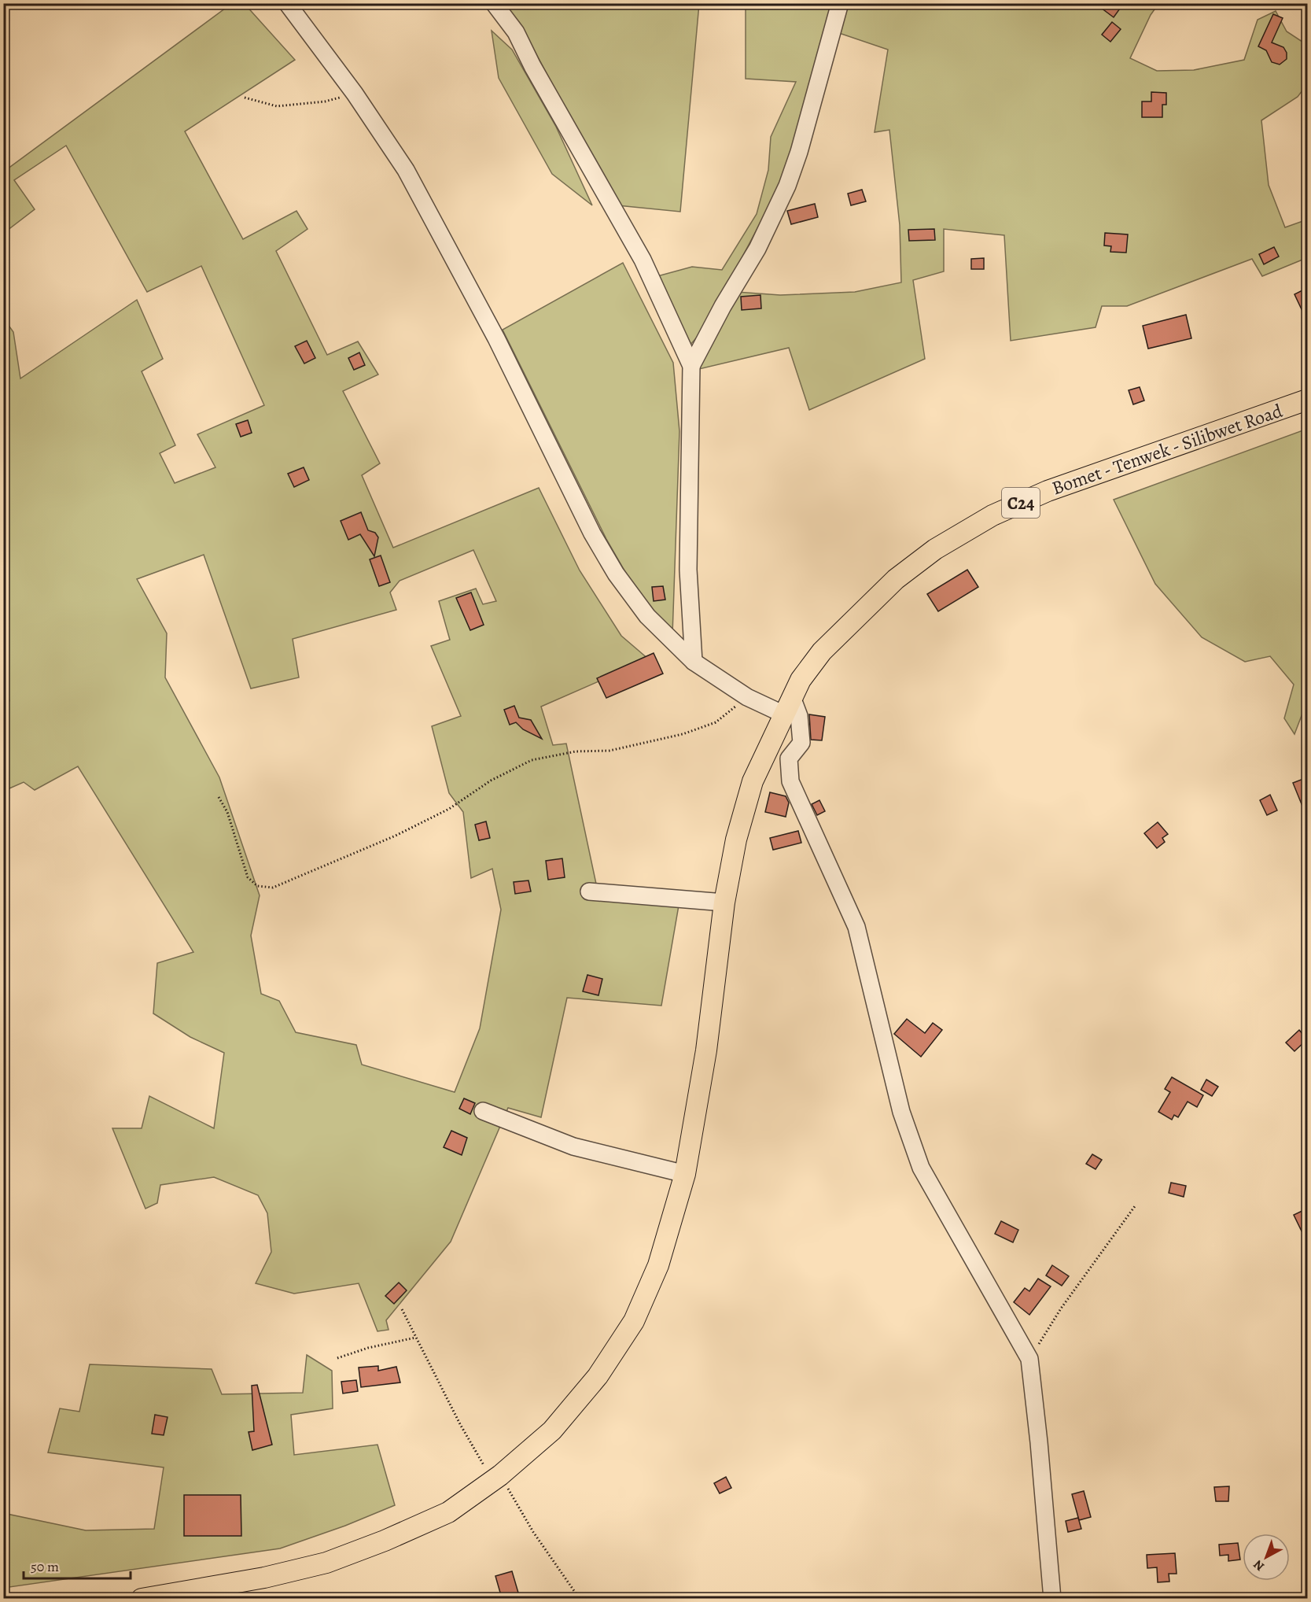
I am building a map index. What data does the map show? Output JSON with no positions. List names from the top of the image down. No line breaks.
{"streets":{"main road":["Bomet - Tenwek - Silibwet Road","C24"]},"crossings":[["Bomet - Tenwek - Silibwet Road","C24"]],"scale_bar":"50 m","north":"bottom left"}
